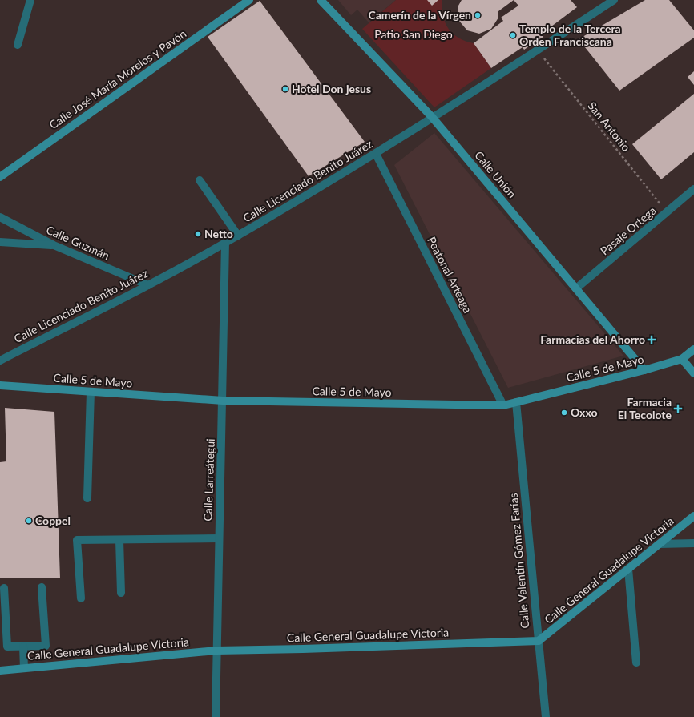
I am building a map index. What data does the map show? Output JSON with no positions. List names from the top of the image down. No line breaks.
{"streets":{"street":["Calle José María Morelos y Pavón","Calle Unión","Calle Licenciado Benito Juárez","Pasaje Ortega","Calle Guzmán","Peatonal Arteaga","Calle 5 de Mayo","Calle Larreátegui","Calle Valentín Gómez Farías","Calle General Guadalupe Victoria"],"path":["San Antonio"]},"crossings":[["San Antonio","Calle Licenciado Benito Juárez"],["San Antonio","Pasaje Ortega"],["Calle Unión","Calle Licenciado Benito Juárez"],["Calle Unión","Pasaje Ortega"],["Calle Unión","Calle 5 de Mayo"],["Calle Licenciado Benito Juárez","Calle Guzmán"],["Calle Licenciado Benito Juárez","Peatonal Arteaga"],["Calle Licenciado Benito Juárez","Calle Larreátegui"],["Peatonal Arteaga","Calle 5 de Mayo"],["Calle 5 de Mayo","Calle Larreátegui"],["Calle 5 de Mayo","Calle Valentín Gómez Farías"],["Calle Larreátegui","Calle General Guadalupe Victoria"],["Calle Valentín Gómez Farías","Calle General Guadalupe Victoria"]],"parks":["Patio San Diego"],"places":{"other":["Camerín de la Vírgen","Templo de la Tercera Orden Franciscana","Hotel Don jesus","Netto","Oxxo","Coppel"],"health":["Farmacias del Ahorro","Farmacia El Tecolote"]}}
